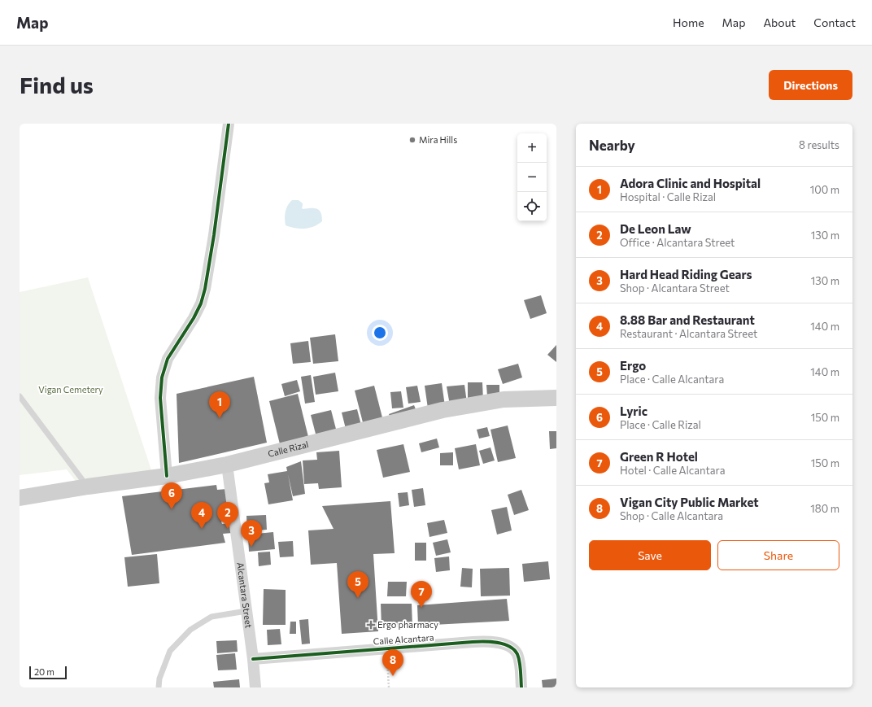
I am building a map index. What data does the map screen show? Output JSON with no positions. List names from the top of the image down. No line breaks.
{"streets":{"main road":["Calle Rizal"],"street":["Alcantara Street","Calle Alcantara"]},"crossings":[["Calle Rizal","Alcantara Street"],["Alcantara Street","Calle Alcantara"]],"parks":["Vigan Cemetery"],"places":{"other":["Mira Hills"],"health":["Ergo pharmacy"]},"scale_bar":"20 m","page":{"header":"Map","nav":["Home","Map","About","Contact"],"buttons":["Directions",["Save","Share"]],"title":"Find us","heading":["Nearby","8 results"],"map_buttons":["+","−"],"list":[{"mark":"1","name":"Adora Clinic and Hospital","note":"Hospital · Calle Rizal","value":"100 m"},{"mark":"2","name":"De Leon Law","note":"Office · Alcantara Street","value":"130 m"},{"mark":"3","name":"Hard Head Riding Gears","note":"Shop · Alcantara Street","value":"130 m"},{"mark":"4","name":"8.88 Bar and Restaurant","note":"Restaurant · Alcantara Street","value":"140 m"},{"mark":"5","name":"Ergo","note":"Place · Calle Alcantara","value":"140 m"},{"mark":"6","name":"Lyric","note":"Place · Calle Rizal","value":"150 m"},{"mark":"7","name":"Green R Hotel","note":"Hotel · Calle Alcantara","value":"150 m"},{"mark":"8","name":"Vigan City Public Market","note":"Shop · Calle Alcantara","value":"180 m"}],"pins":["1","6","2","4","3","5","7","8"],"scale":"20 m"}}
